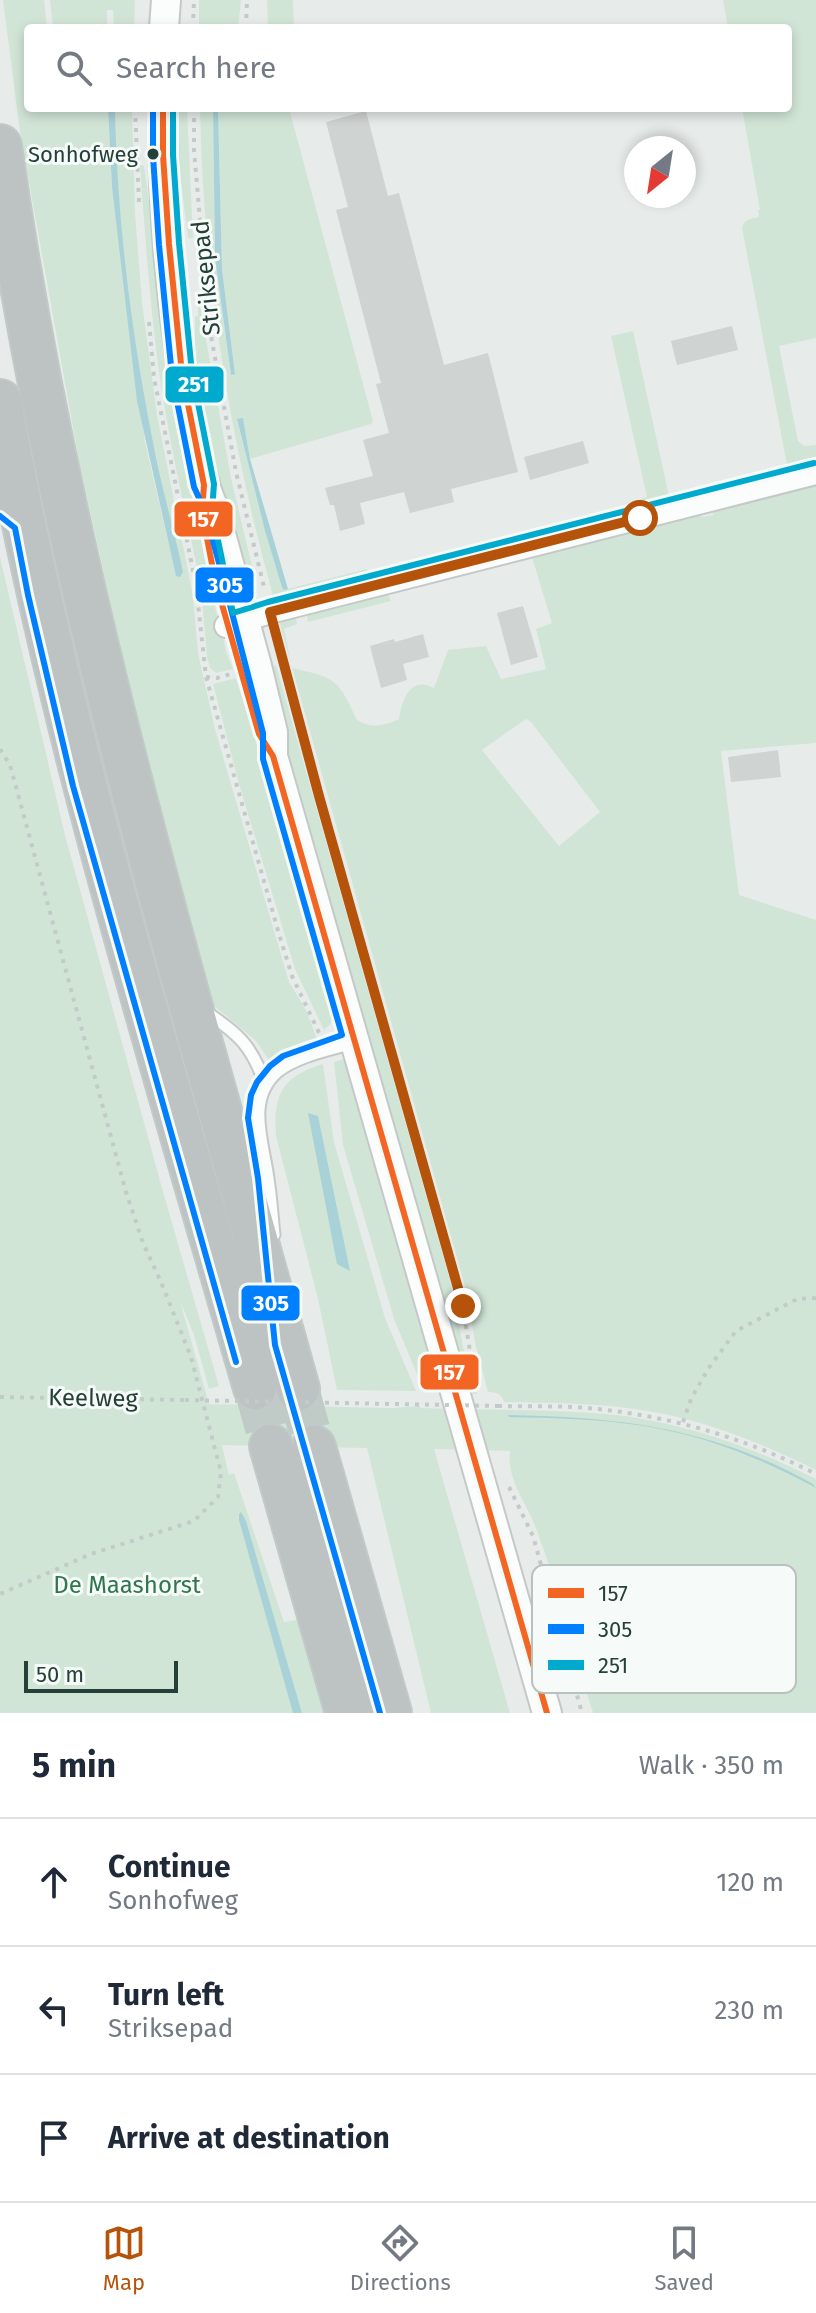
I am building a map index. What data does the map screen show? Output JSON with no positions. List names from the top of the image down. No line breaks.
{"streets":{"path":["Striksepad","Keelweg"]},"parks":["De Maashorst"],"places":["Sonhofweg"],"lines":["transit line 157","transit line 305","transit line 251"],"legend":["157","305","251"],"scale_bar":"50 m","north":"bottom left","page":{"search":"Search here","scale":"50 m","heading":["5 min","Walk · 350 m"],"list":[["Continue","Sonhofweg","120 m"],["Turn left","Striksepad","230 m"],"Arrive at destination"],"nav":["Map","Directions","Saved"]}}
